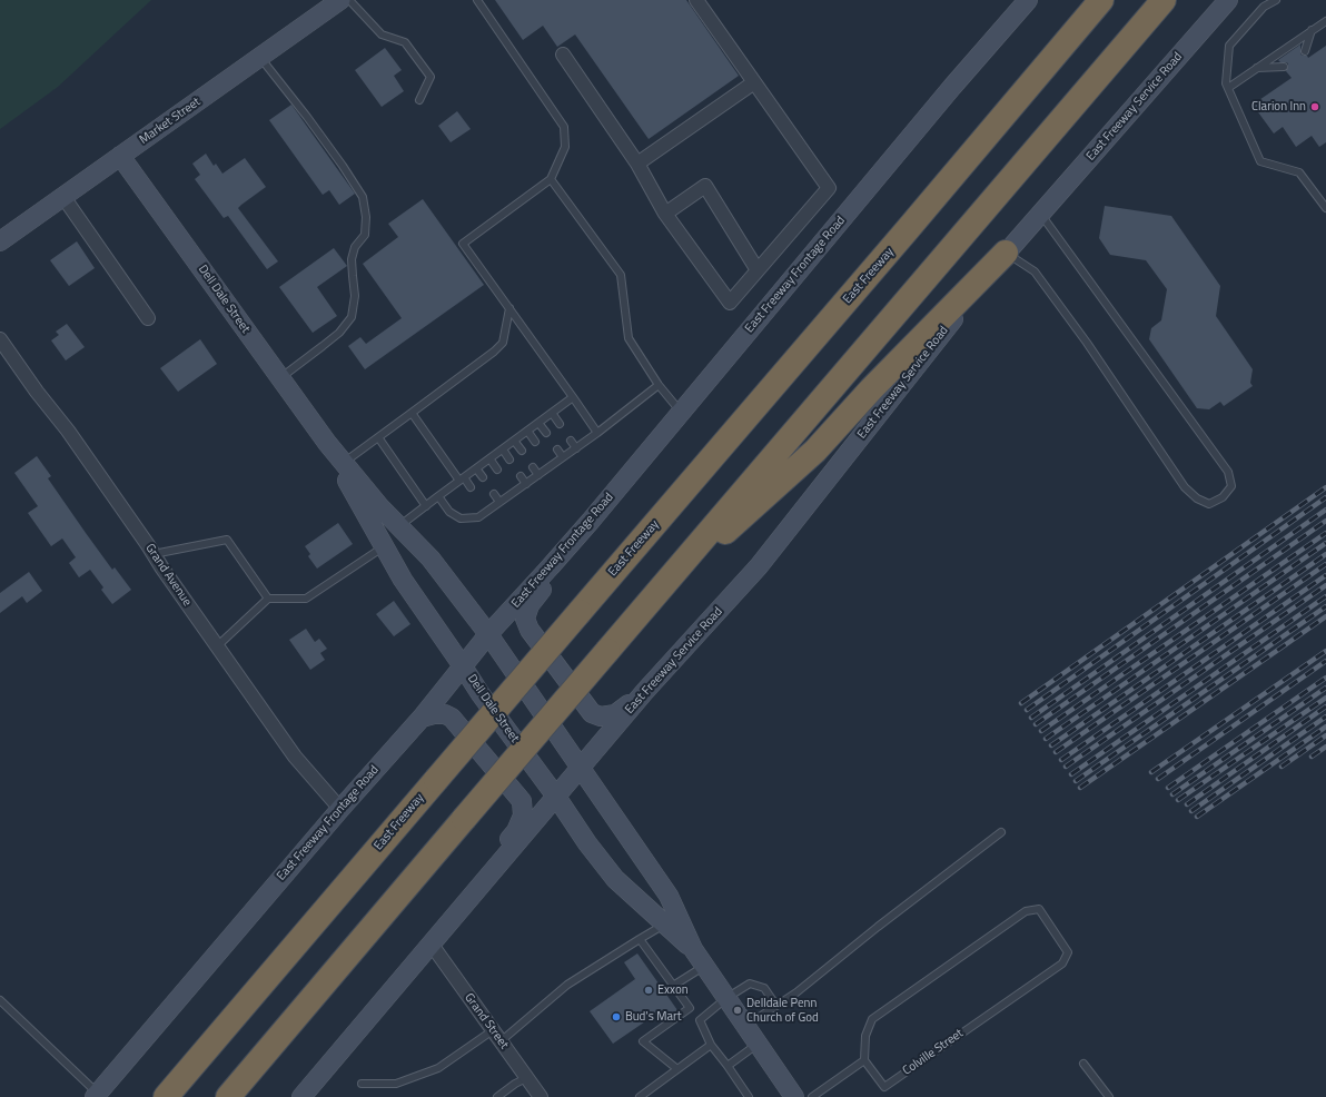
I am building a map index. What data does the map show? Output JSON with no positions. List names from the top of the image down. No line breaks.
{"streets":{"highway":["East Freeway"],"main road":["East Freeway Service Road","Market Street","East Freeway Frontage Road","Dell Dale Street"],"street":["Grand Avenue","Grand Street"],"lane":["Colville Street"]},"crossings":[["East Freeway Service Road","Dell Dale Street"],["Market Street","Dell Dale Street"],["East Freeway Frontage Road","Dell Dale Street"],["East Freeway Frontage Road","Grand Avenue"]],"places":["Clarion Inn","Exxon","Delldale Penn Church of God","Bud's Mart"]}
